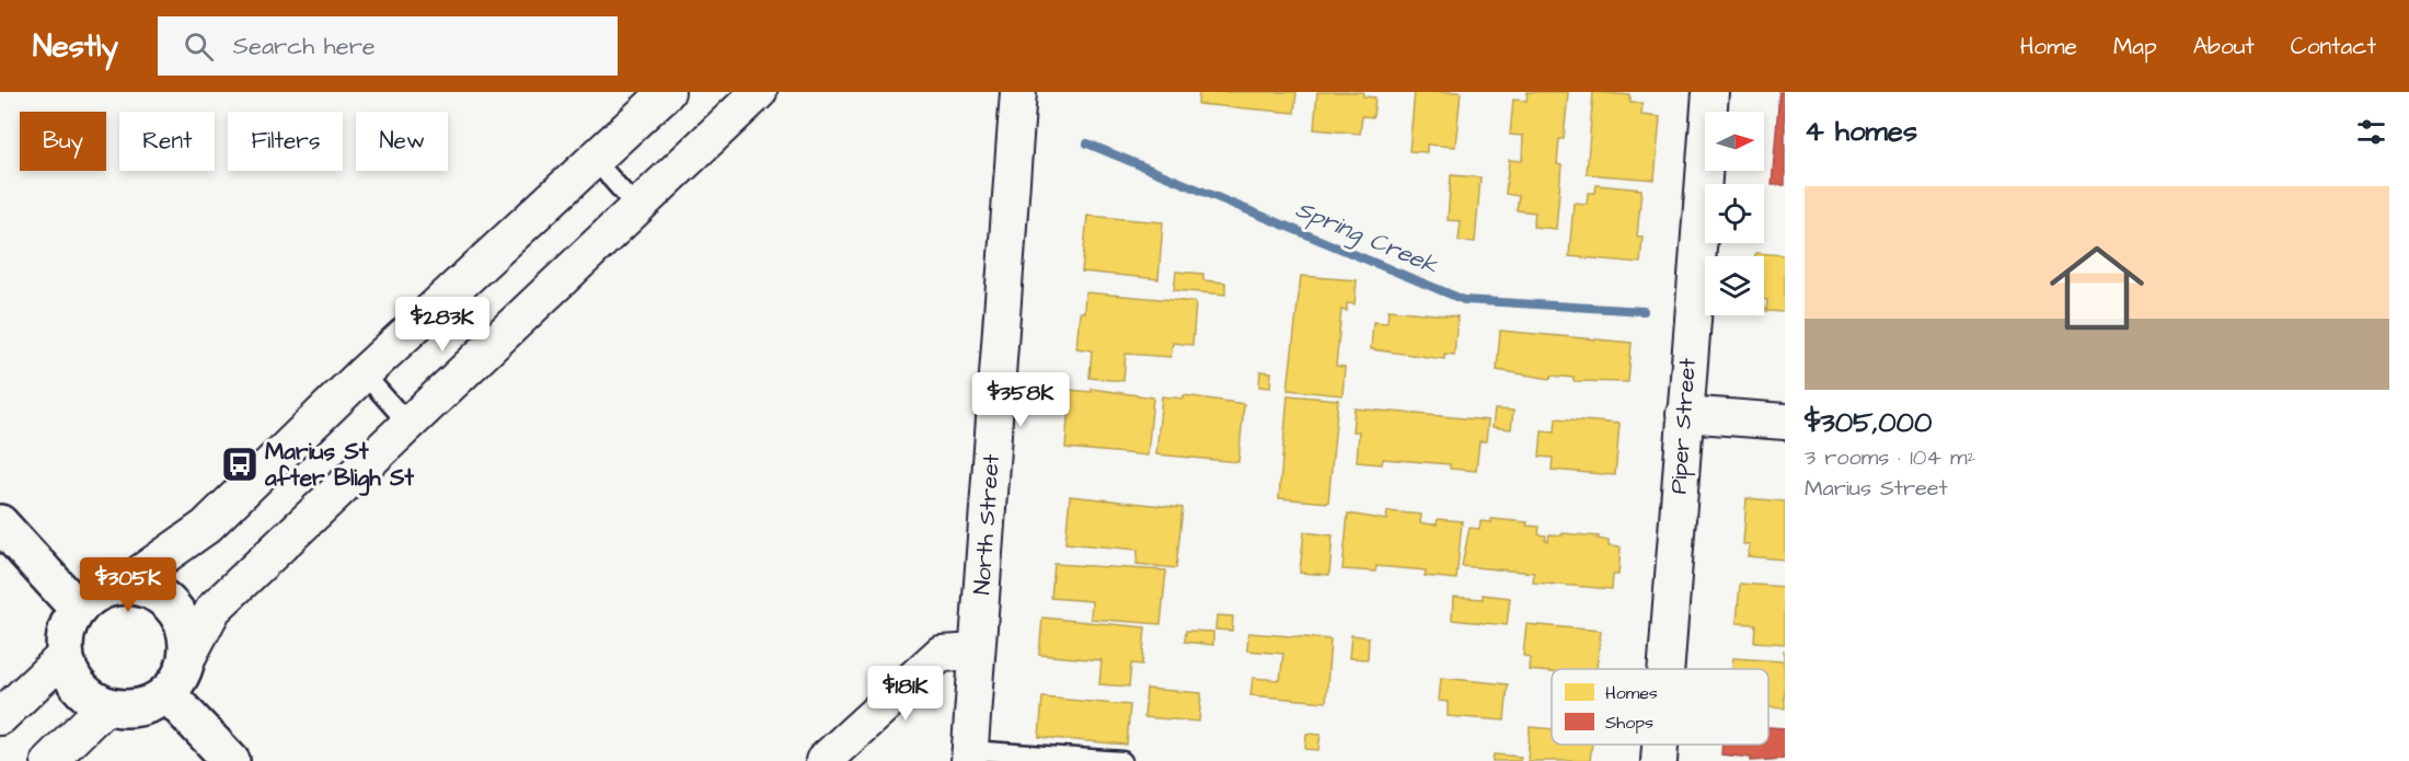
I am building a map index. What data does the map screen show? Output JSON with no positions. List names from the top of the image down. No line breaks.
{"streets":{"street":["Piper Street","North Street"]},"water":["Spring Creek"],"places":{"bus stop":["Marius St after Bligh St"]},"legend":["Homes","Shops"],"north":"right","page":{"header":"Nestly","search":"Search here","nav":["Home","Map","About","Contact"],"heading":"4 homes","chip":["Buy","Rent","Filters","New"],"list":[{"name":"$305,000","note":"3 rooms · 104 m² · Marius Street"}],"price":["$283K","$358K","$305K","$181K"]}}
